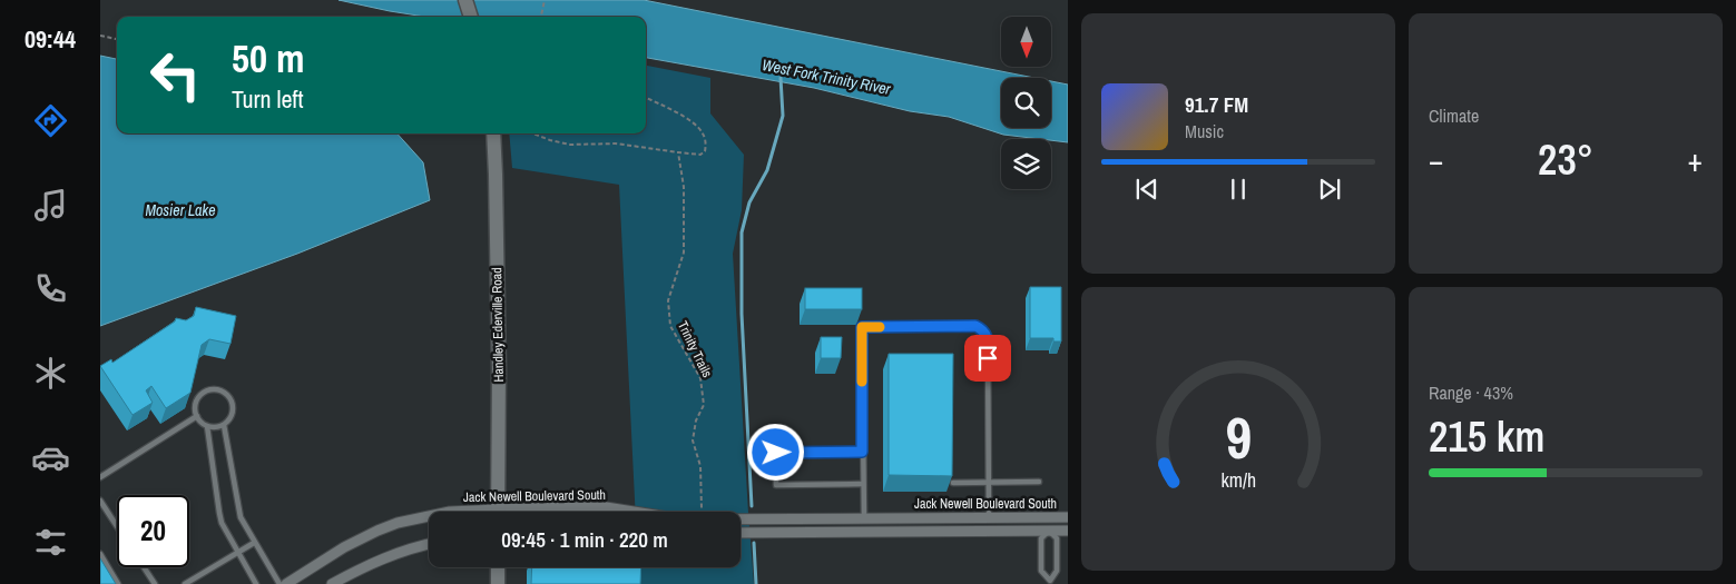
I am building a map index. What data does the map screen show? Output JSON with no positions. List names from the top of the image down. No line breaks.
{"streets":{"main road":["Handley Ederville Road"],"street":["Jack Newell Boulevard South"],"path":["Trinity Trails"]},"water":["West Fork Trinity River","Mosier Lake"],"north":"bottom","page":{"tabs":"09:44","tile":["Climate",["Range · 43%","215 km"]],"turn":["50 m","Turn left"],"song":["91.7 FM","Music"],"heat":["−","23°","+"],"limit":"20","trip":"09:45 · 1 min · 220 m","gauge":["9","km/h"]}}
